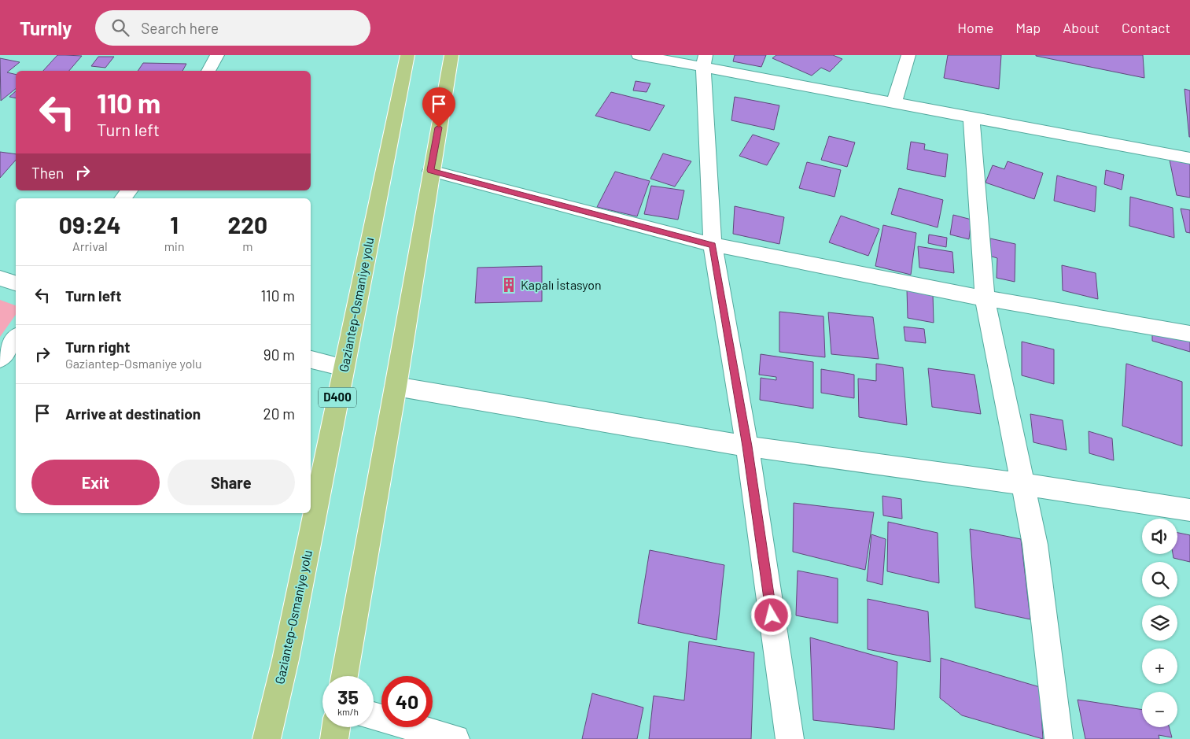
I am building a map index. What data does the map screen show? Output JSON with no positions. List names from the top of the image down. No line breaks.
{"streets":{"highway":["Gaziantep-Osmaniye yolu","D400"]},"places":{"building":["Kapalı İstasyon"]},"page":{"header":"Turnly","search":"Search here","nav":["Home","Map","About","Contact"],"turn":["110 m","Turn left"],"then":"Then","eta":["09:24","Arrival","1","min","220","m"],"list":[{"name":"Turn left","value":"110 m"},{"name":"Turn right","note":"Gaziantep-Osmaniye yolu","value":"90 m"},{"name":"Arrive at destination","value":"20 m"}],"buttons":["Exit","Share"],"map_buttons":["+","−"],"speed":"35 km/h","limit":"40"}}
